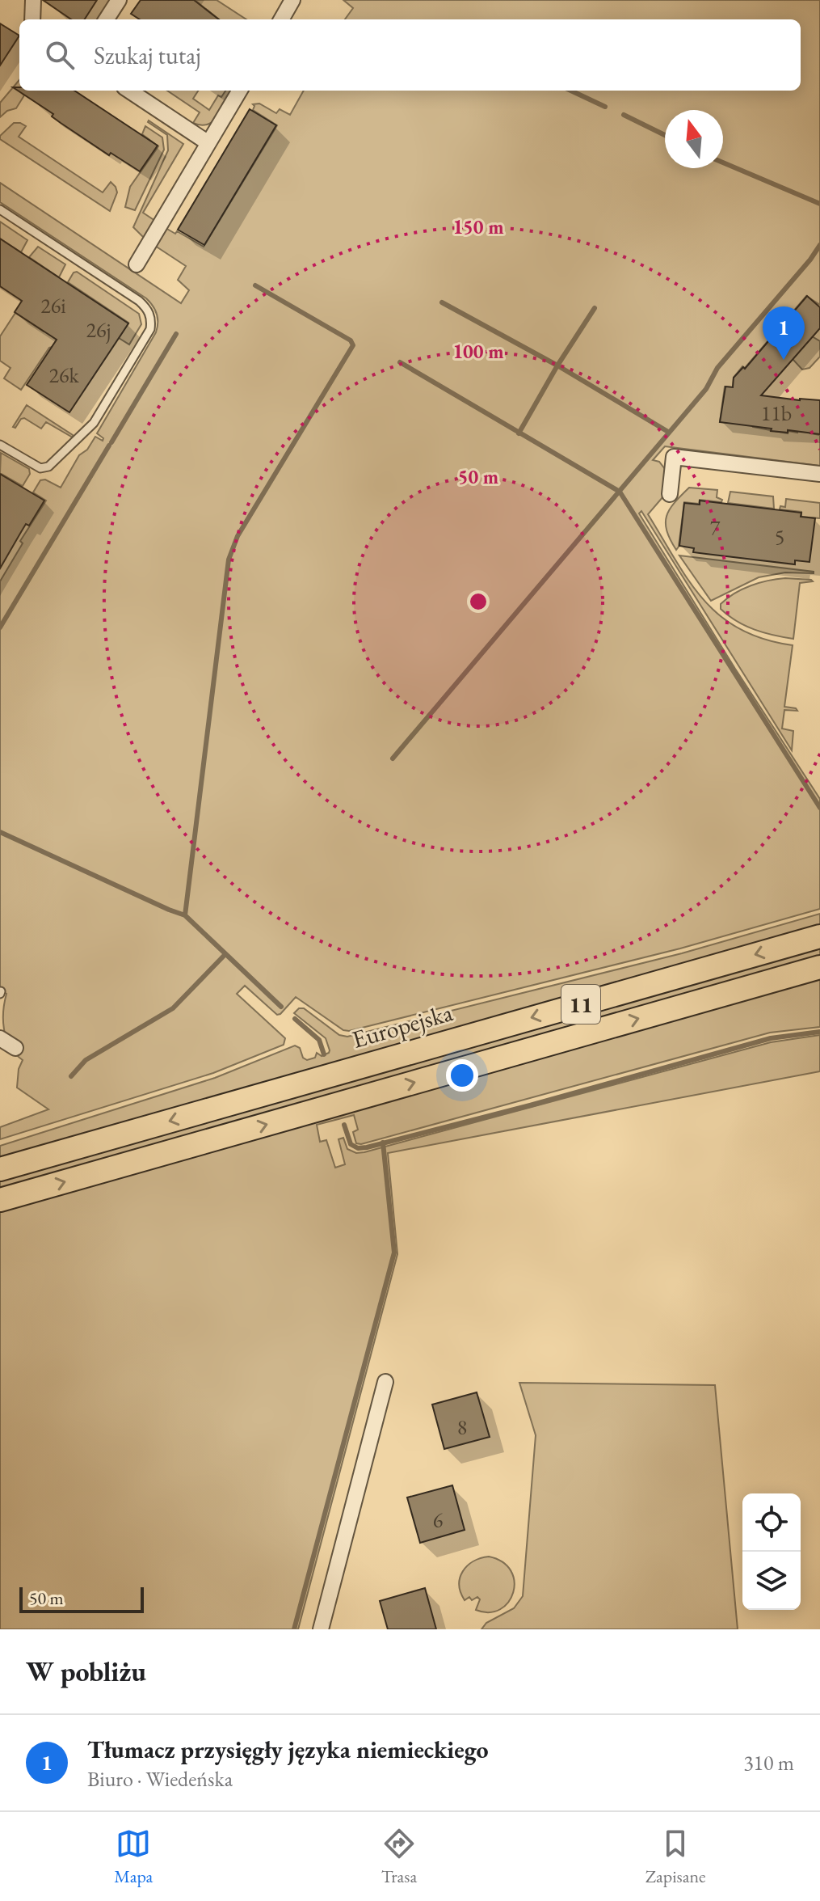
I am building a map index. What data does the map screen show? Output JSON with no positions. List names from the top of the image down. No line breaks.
{"streets":{"main road":["11","Europejska"]},"house_numbers":["26i","26j","26k","11b","7","5","8","6"],"scale_bar":"50 m","north":"top","page":{"search":"Szukaj tutaj","pins":"1","scale":"50 m","heading":"W pobliżu","list":[{"mark":"1","name":"Tłumacz przysięgły języka niemieckiego","note":"Biuro · Wiedeńska","value":"310 m"}],"nav":["Mapa","Trasa","Zapisane"]},"rings":["150 m","100 m","50 m"]}
